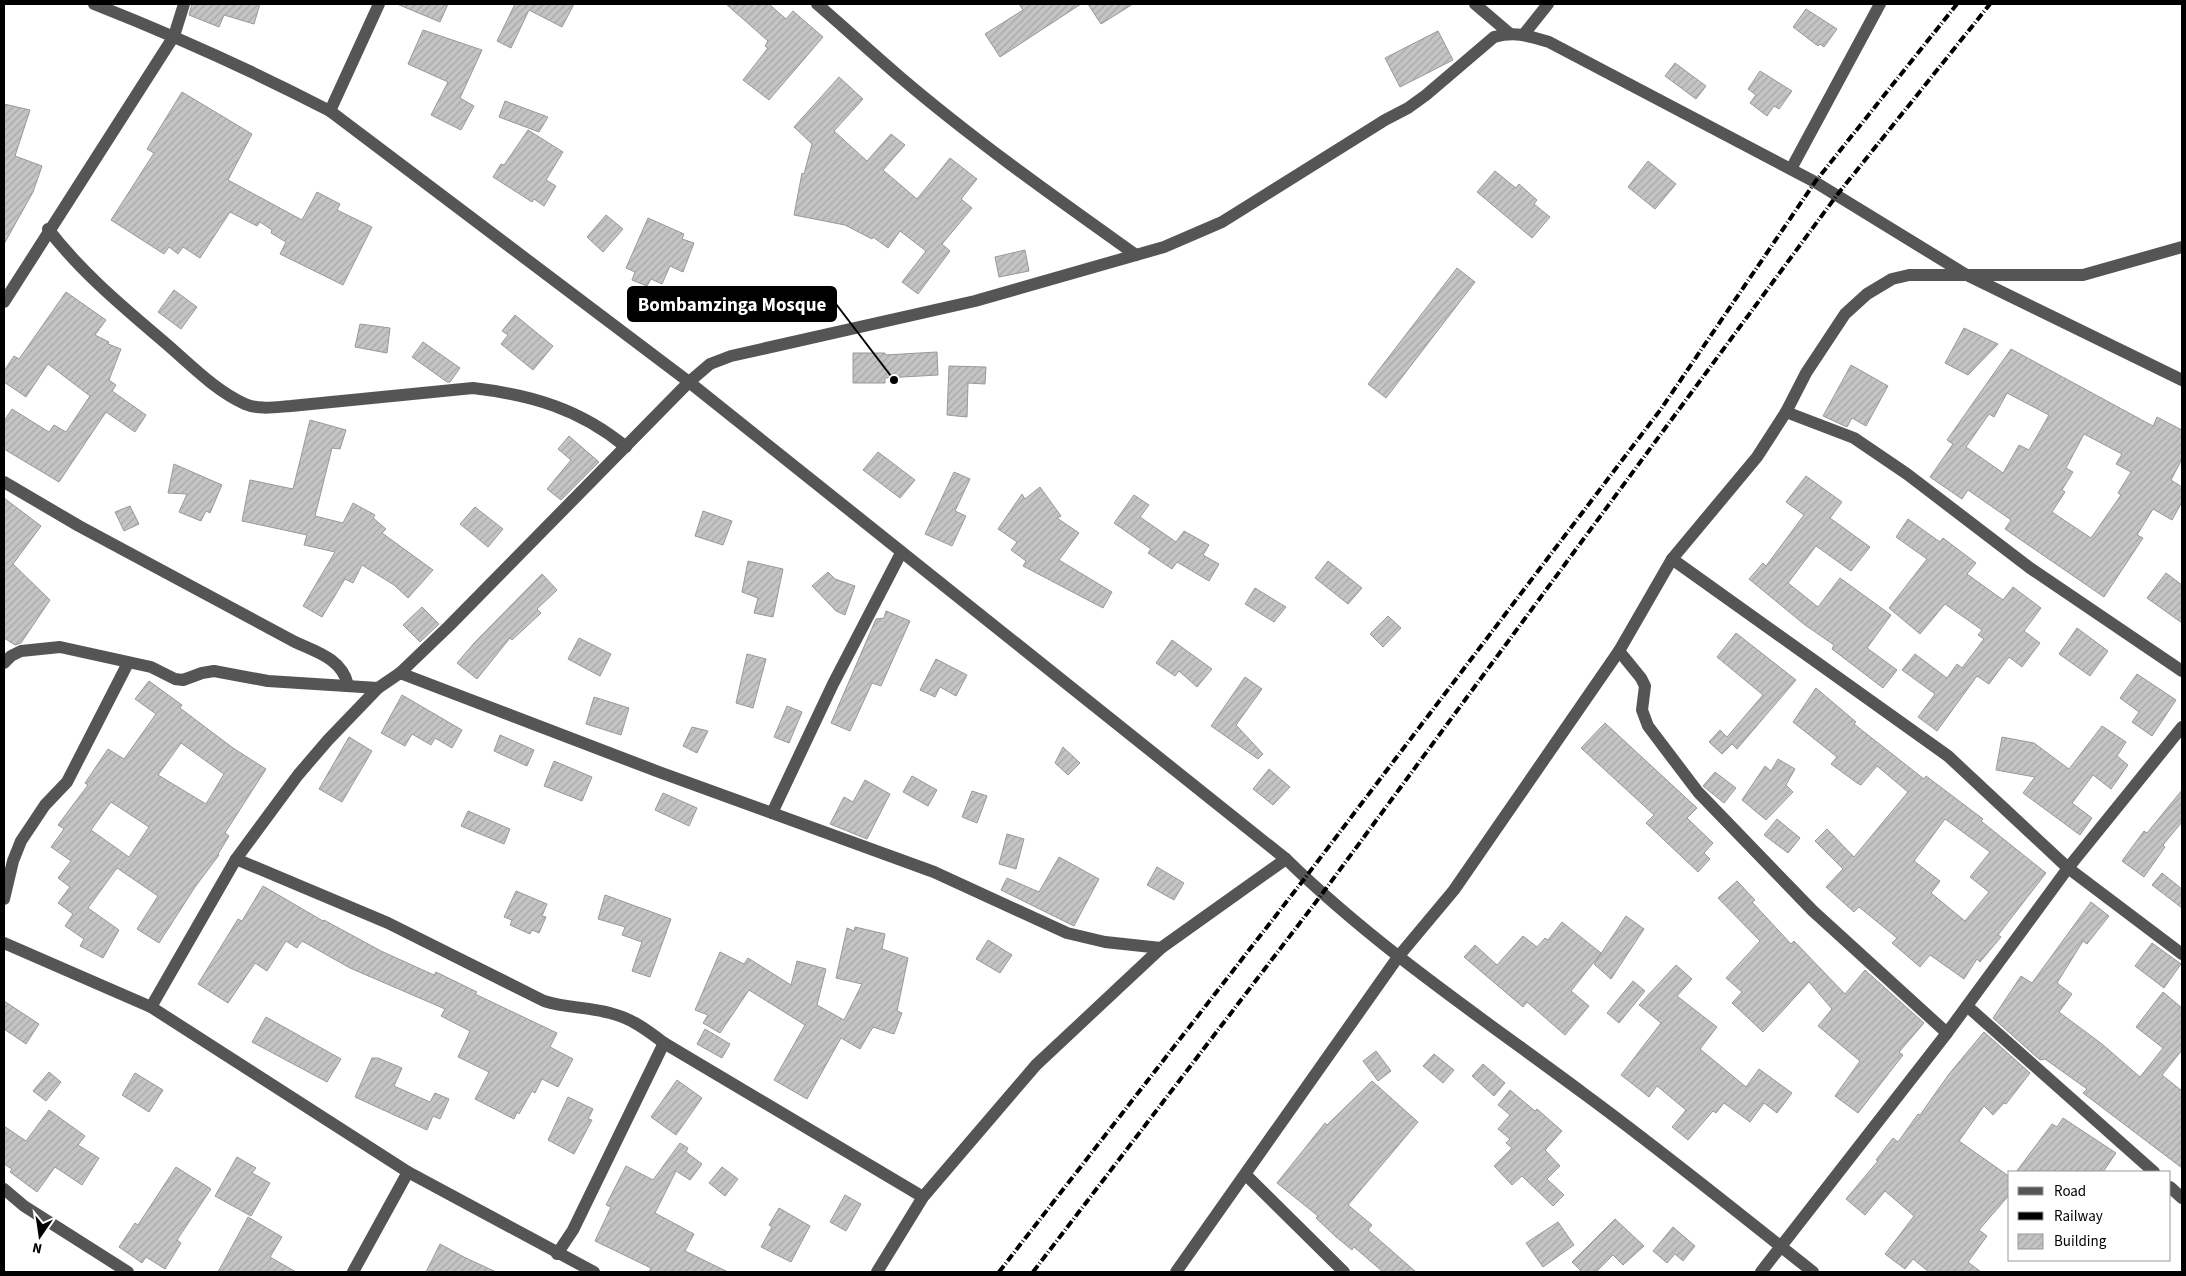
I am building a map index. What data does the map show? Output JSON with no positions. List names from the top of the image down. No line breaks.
{"places":["Bombamzinga Mosque"],"legend":["Road","Railway","Building"],"north":"bottom"}
